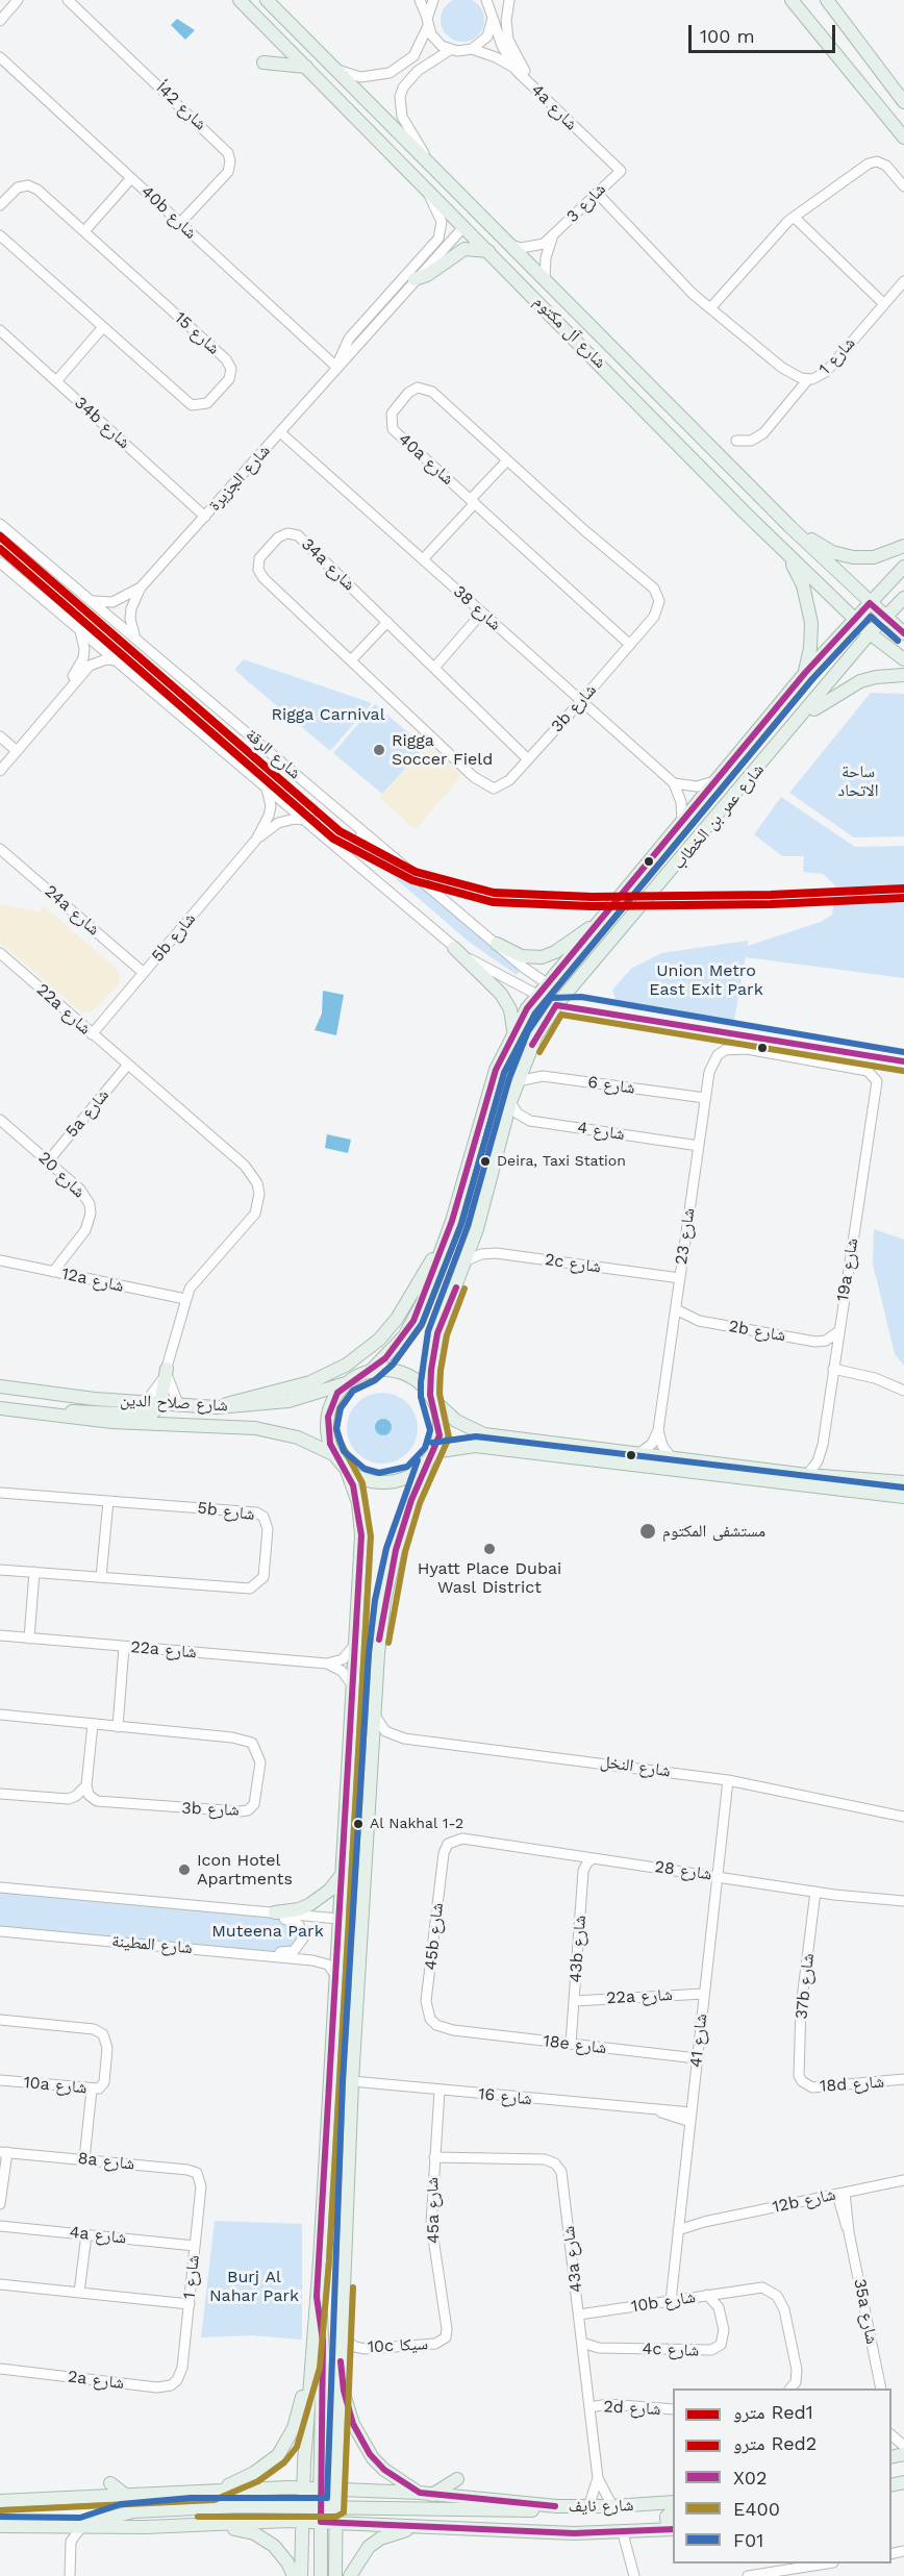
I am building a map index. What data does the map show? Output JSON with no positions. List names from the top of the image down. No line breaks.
{"streets":{"main road":["شارع آل مكتوم","شارع عمر بن الخطاب","شارع صلاح الدين","شارع نايف"],"street":["شارع 42أ","4a شارع","شارع 3","40b شارع","شارع 15","شارع 1","34b شارع","40a شارع","شارع الجزيرة","34a شارع","شارع 38","3b شارع","شارع الرقة","24a شارع","5b شارع","22a شارع","شارع 6","5a شارع","شارع 4","شارع 20","شارع 23","2c شارع","19a شارع","12a شارع","2b شارع","شارع النخل","شارع 28","45b شارع","شارع المطينة","43b شارع","37b شارع","شارع 41","18e شارع","18d شارع","10a شارع","شارع 16","8a شارع","12b شارع","45a شارع","43a شارع","10b شارع","35a شارع","10c سيكا","4c شارع","2a شارع","2d شارع"]},"crossings":[["شارع 42أ","40b شارع"],["4a شارع","شارع 3"],["4a شارع","شارع 1"],["شارع 3","شارع آل مكتوم"],["40b شارع","شارع الجزيرة"],["شارع آل مكتوم","شارع الجزيرة"],["شارع آل مكتوم","شارع عمر بن الخطاب"],["شارع 1","8a شارع"],["شارع 1","2a شارع"],["34b شارع","شارع الجزيرة"],["40a شارع","3b شارع"],["شارع الجزيرة","شارع 38"],["شارع الجزيرة","شارع الرقة"],["34a شارع","3b شارع"],["شارع 38","3b شارع"],["شارع الرقة","شارع عمر بن الخطاب"],["شارع الرقة","5b شارع"],["شارع عمر بن الخطاب","شارع 6"],["شارع عمر بن الخطاب","شارع 4"],["شارع عمر بن الخطاب","2c شارع"],["شارع عمر بن الخطاب","شارع صلاح الدين"],["24a شارع","5b شارع"],["5b شارع","22a شارع"],["22a شارع","5a شارع"],["22a شارع","12a شارع"],["22a شارع","43b شارع"],["22a شارع","شارع 41"],["شارع 6","شارع 23"],["5a شارع","شارع 20"],["شارع 4","شارع 23"],["شارع 20","12a شارع"],["شارع 23","2c شارع"],["شارع 23","19a شارع"],["شارع 23","2b شارع"],["19a شارع","2b شارع"],["شارع النخل","شارع 41"],["شارع 28","45b شارع"],["شارع 28","43b شارع"],["شارع 28","37b شارع"],["شارع 28","شارع 41"],["45b شارع","18e شارع"],["43b شارع","18e شارع"],["37b شارع","18d شارع"],["شارع 41","18e شارع"],["شارع 41","شارع 16"],["شارع 41","12b شارع"],["شارع 41","10b شارع"],["شارع 16","45a شارع"],["12b شارع","35a شارع"],["45a شارع","43a شارع"],["45a شارع","10c سيكا"],["43a شارع","10b شارع"],["43a شارع","4c شارع"],["43a شارع","2d شارع"],["43a شارع","شارع نايف"]],"parks":["Rigga Carnival","ساحة الاتحاد","Union Metro East Exit Park","Muteena Park","Burj Al Nahar Park"],"places":["Rigga Soccer Field","Deira, Taxi Station","مستشفى المكتوم","Hyatt Place Dubai Wasl District","Al Nakhal 1-2","Icon Hotel Apartments"],"lines":["metro line Red1","metro line Red2","transit line X02","transit line E400","transit line F01"],"legend":["مترو Red1","مترو Red2","X02","E400","F01"],"scale_bar":"100 m"}
